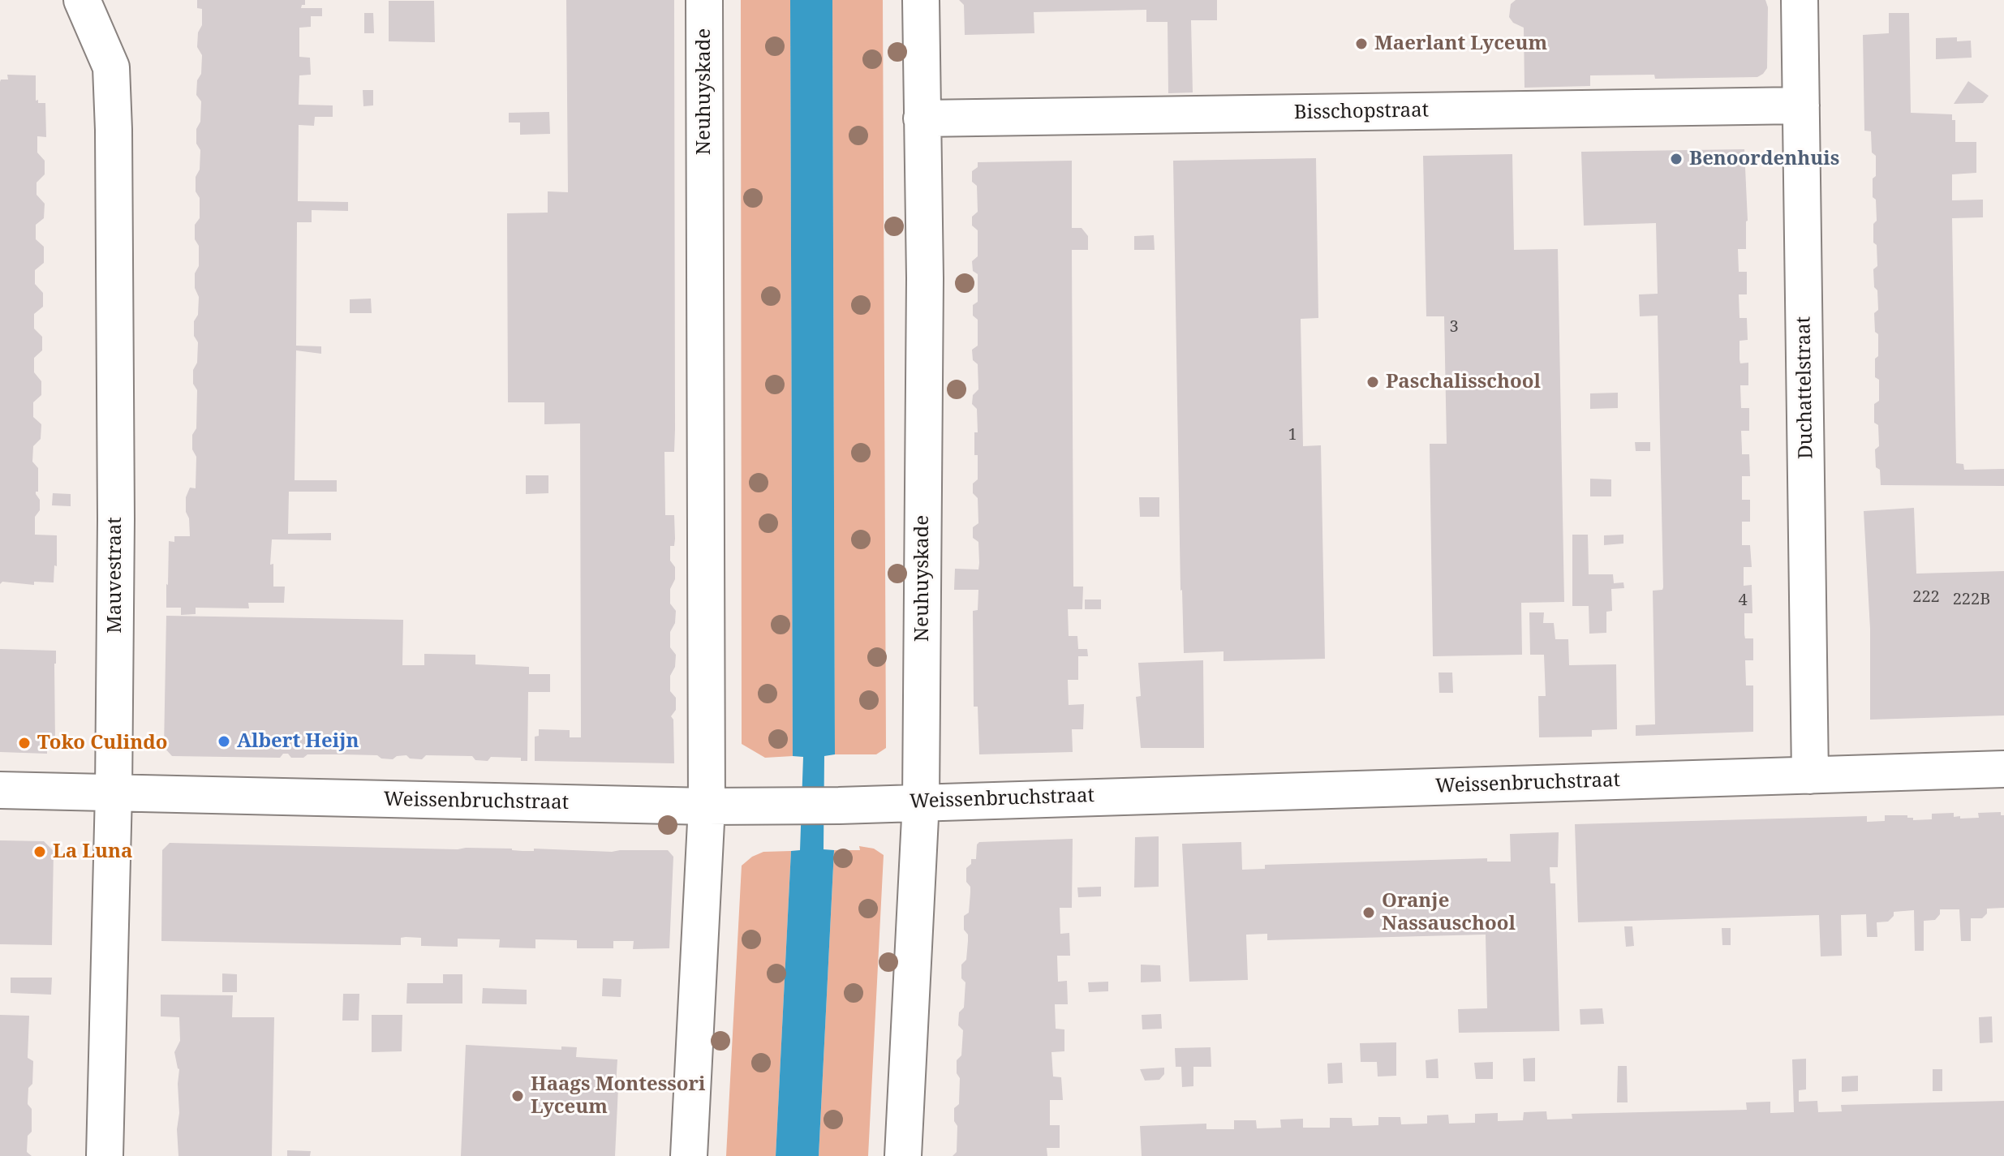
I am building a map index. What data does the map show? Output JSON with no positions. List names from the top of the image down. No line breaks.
{"streets":{"street":["Neuhuyskade","Bisschopstraat","Duchattelstraat","Mauvestraat","Weissenbruchstraat"]},"crossings":[["Neuhuyskade","Bisschopstraat"],["Neuhuyskade","Weissenbruchstraat"],["Bisschopstraat","Duchattelstraat"],["Duchattelstraat","Weissenbruchstraat"],["Mauvestraat","Weissenbruchstraat"]],"places":["Maerlant Lyceum","Benoordenhuis","Paschalisschool","Albert Heijn","Toko Culindo","La Luna","Oranje Nassauschool","Haags Montessori Lyceum"],"house_numbers":["3","1","222","222B","4"]}
